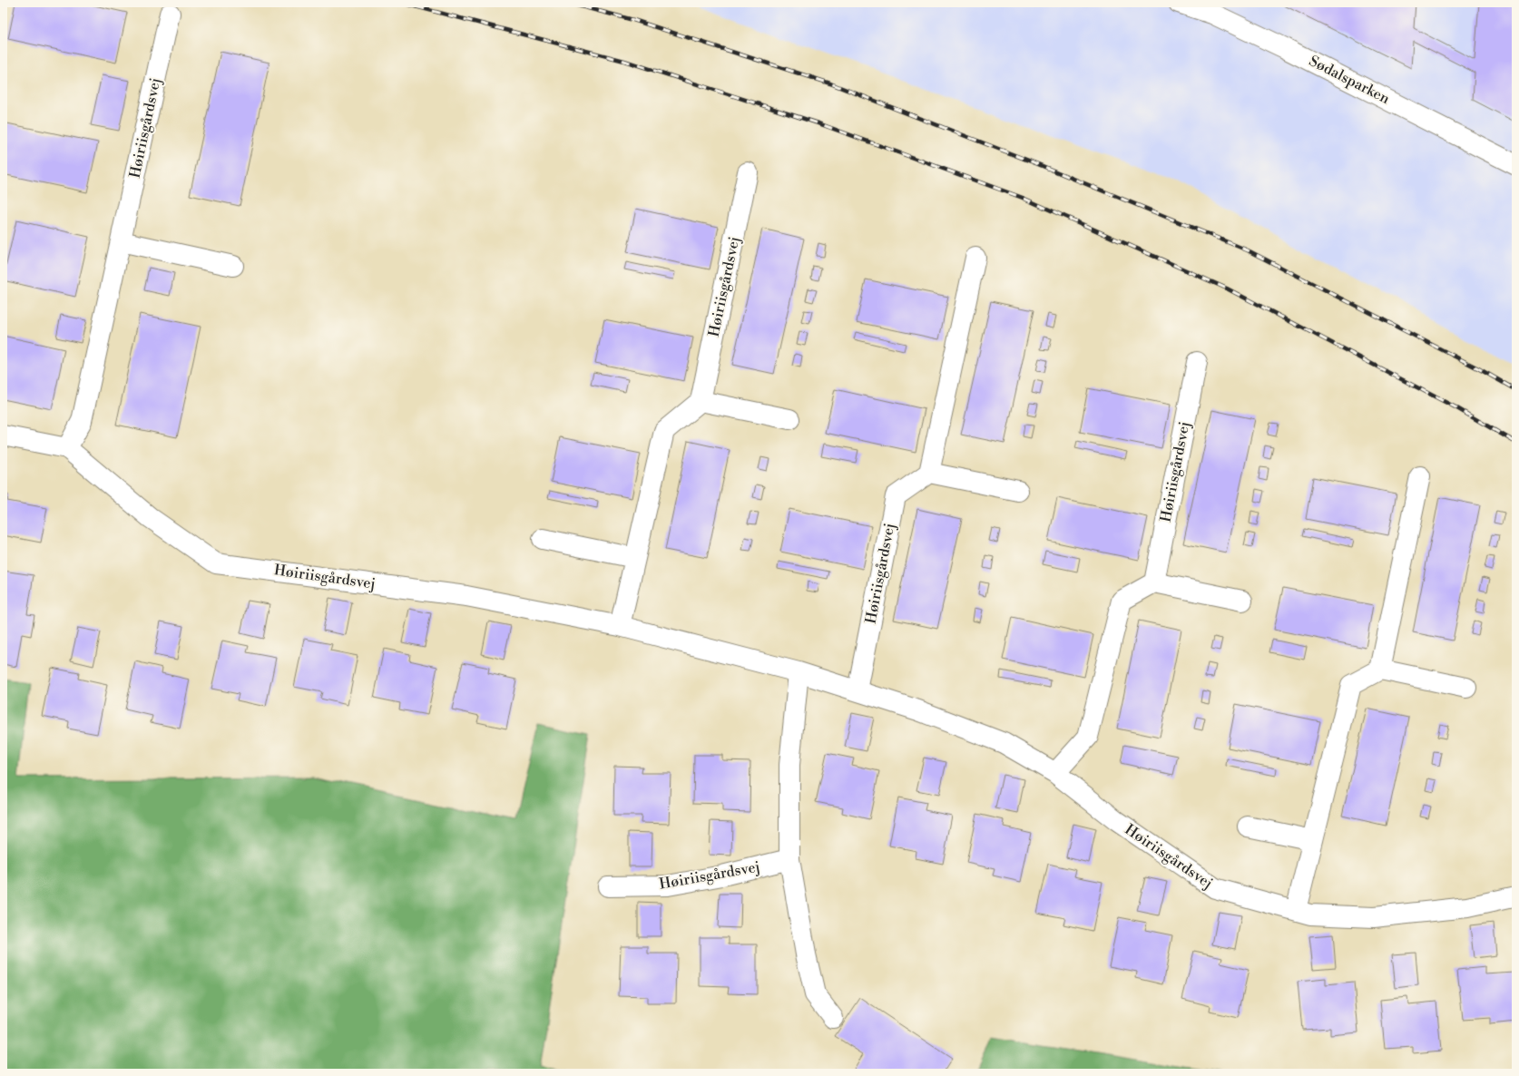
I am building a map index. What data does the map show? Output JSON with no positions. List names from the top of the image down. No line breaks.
{"streets":{"street":["Sødalsparken","Høiriisgårdsvej"]}}
